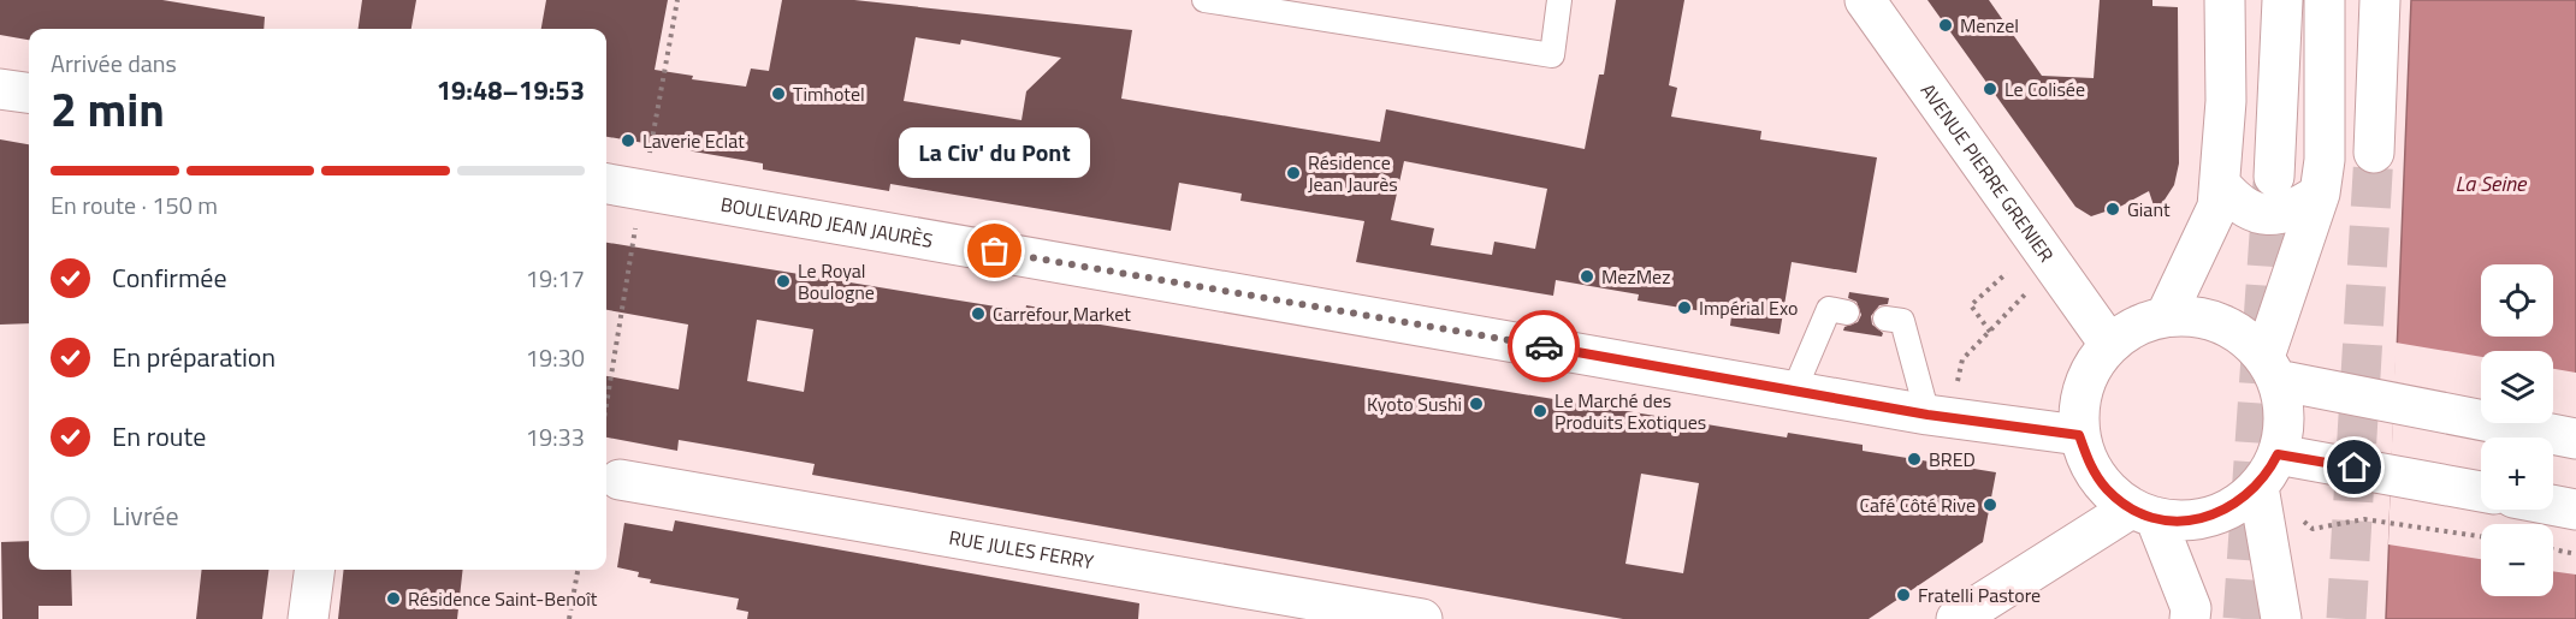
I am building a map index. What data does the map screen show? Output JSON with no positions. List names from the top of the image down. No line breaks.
{"streets":{"main road":["AVENUE PIERRE GRENIER","BOULEVARD JEAN JAURÈS","RUE JULES FERRY"]},"crossings":[["AVENUE PIERRE GRENIER","BOULEVARD JEAN JAURÈS"]],"water":["La Seine"],"places":["Menzel","Le Colisée","Timhotel","Laverie Eclat","Résidence Jean Jaurès","Giant","La Civ' du Pont","MezMez","Le Royal Boulogne","Impérial Exo","Carrefour Market","Kyoto Sushi","Le Marché des Produits Exotiques","BRED","Café Côté Rive","Fratelli Pastore","Résidence Saint-Benoît"],"page":{"heading":["2 min","Arrivée dans","19:48–19:53"],"bubble":"La Civ' du Pont","bar":"En route · 150 m","list":[["Confirmée","19:17"],["En préparation","19:30"],["En route","19:33"],"Livrée"],"map_buttons":["+","−"]}}
